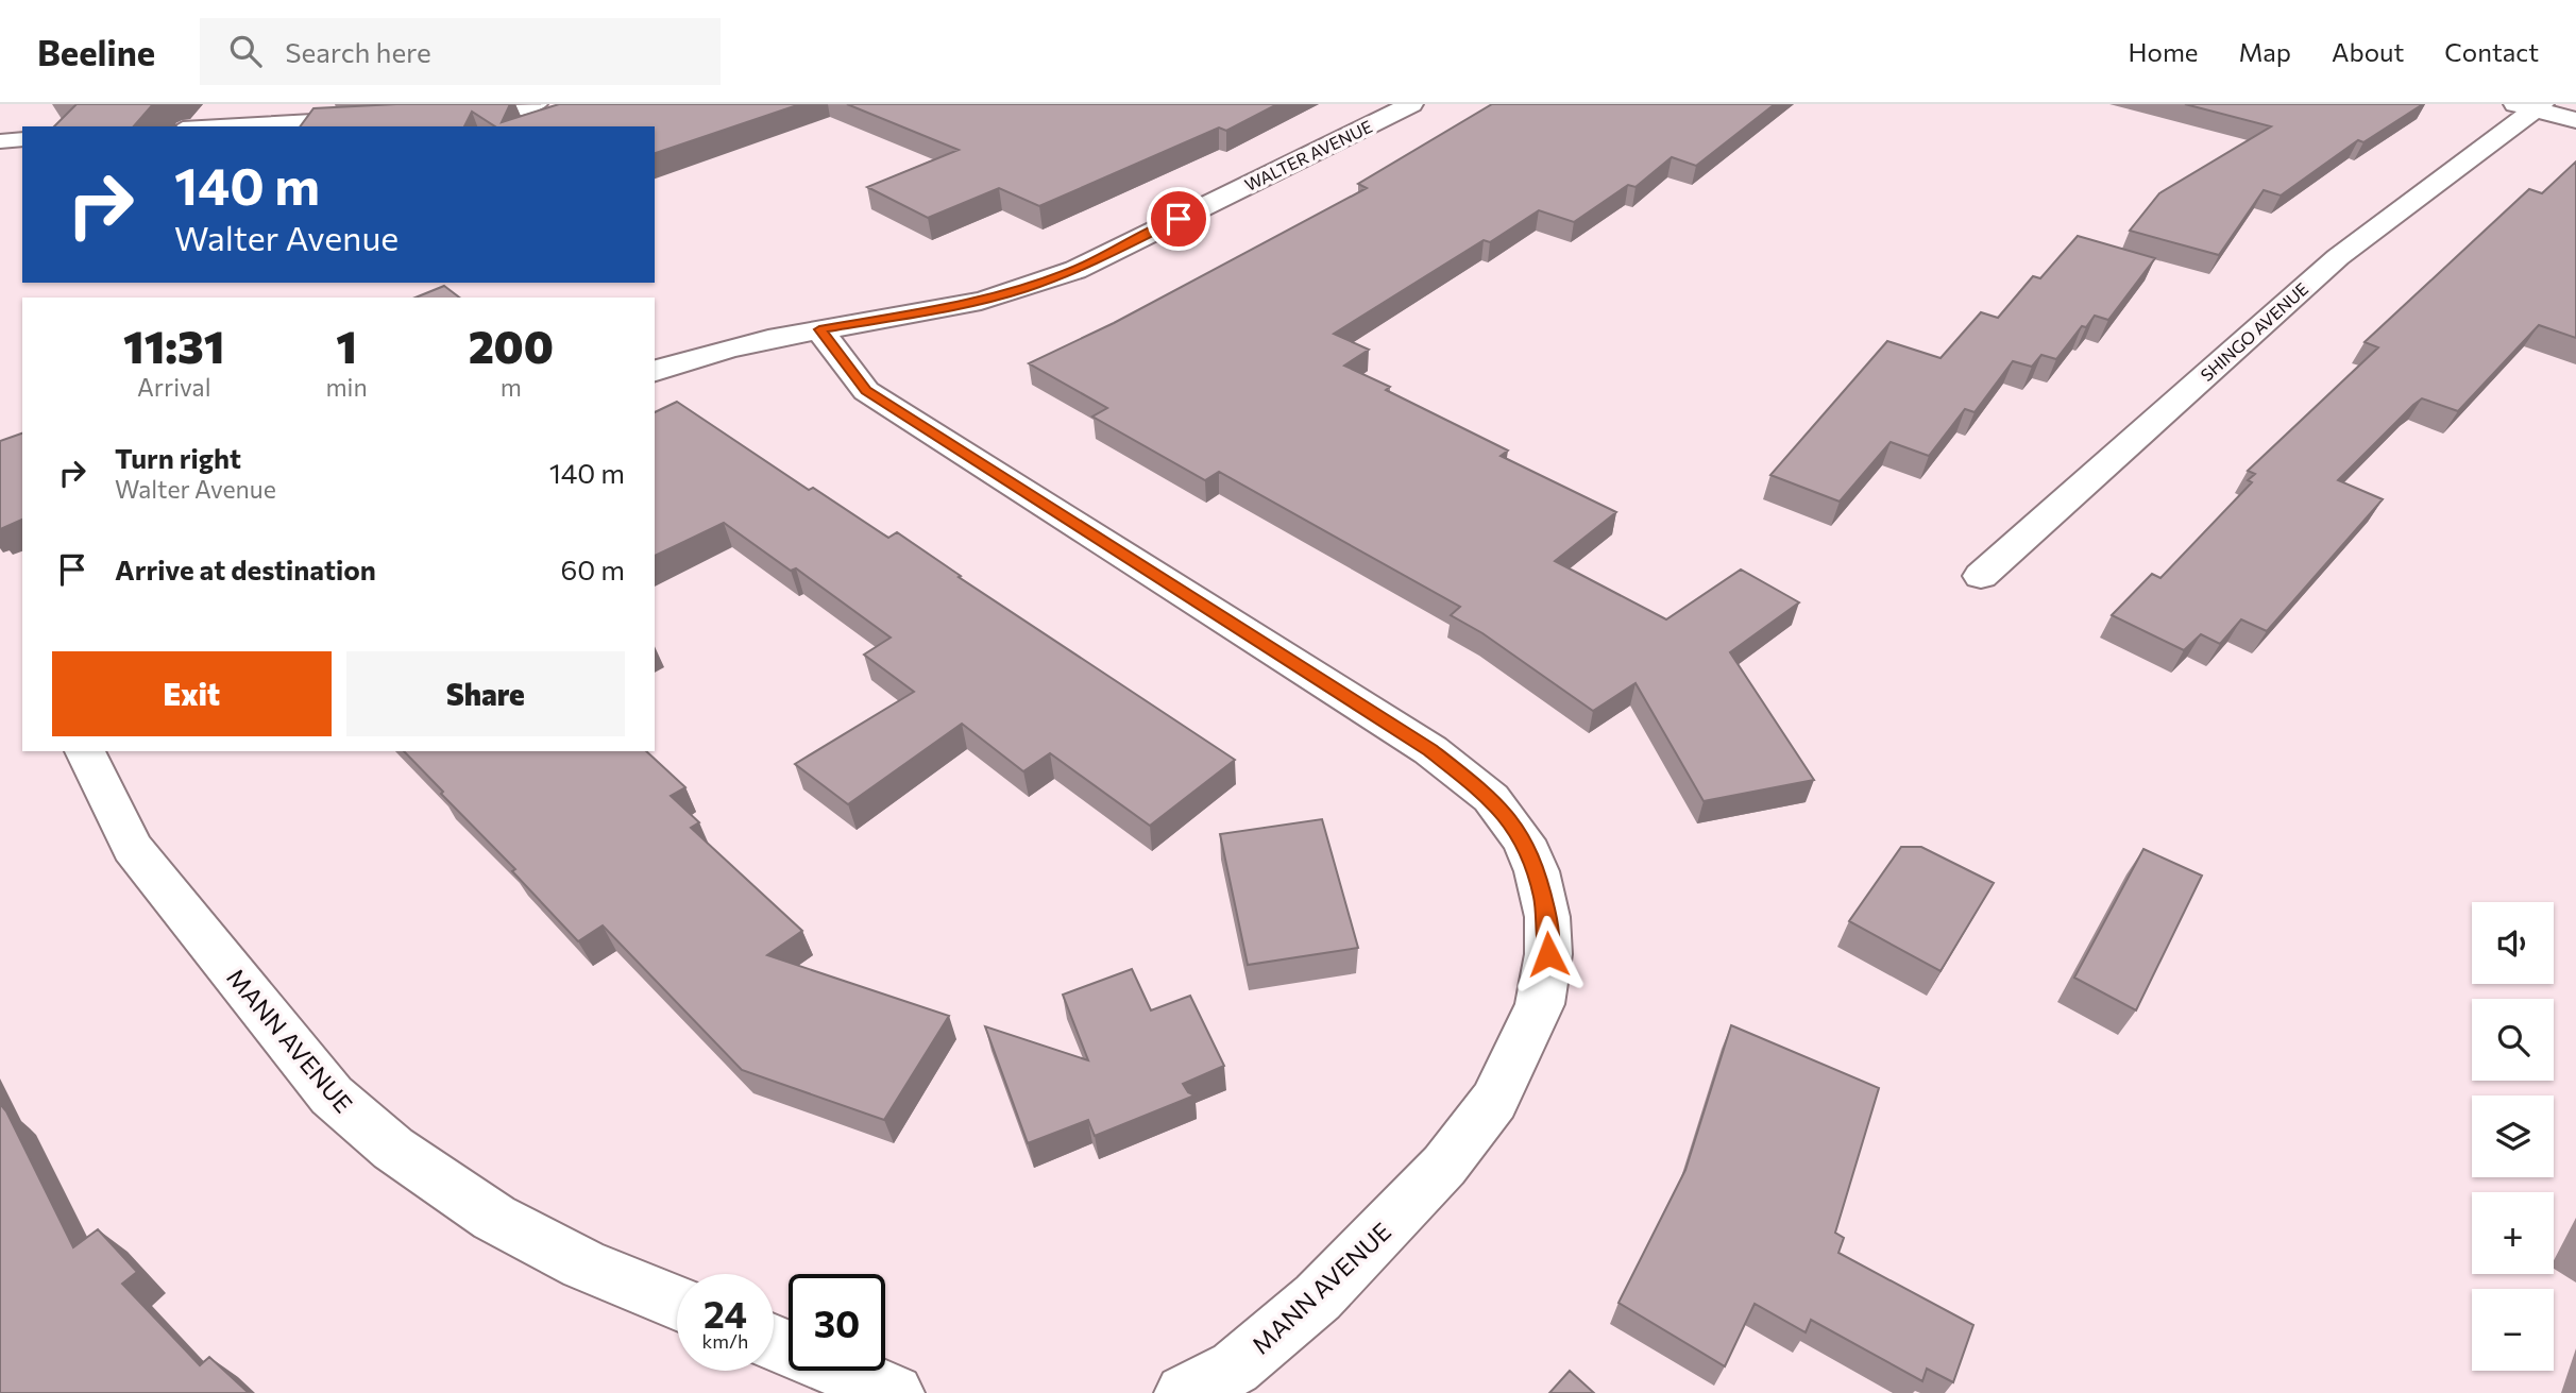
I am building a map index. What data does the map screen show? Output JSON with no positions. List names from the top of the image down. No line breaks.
{"streets":{"street":["WALTER AVENUE","SHINGO AVENUE","MANN AVENUE"]},"crossings":[["WALTER AVENUE","MANN AVENUE"]],"page":{"header":"Beeline","search":"Search here","nav":["Home","Map","About","Contact"],"turn":["140 m","Walter Avenue"],"eta":["11:31","Arrival","1","min","200","m"],"list":[{"name":"Turn right","note":"Walter Avenue","value":"140 m"},{"name":"Arrive at destination","value":"60 m"}],"buttons":["Exit","Share"],"map_buttons":["+","−"],"speed":"24 km/h","limit":"30"}}
